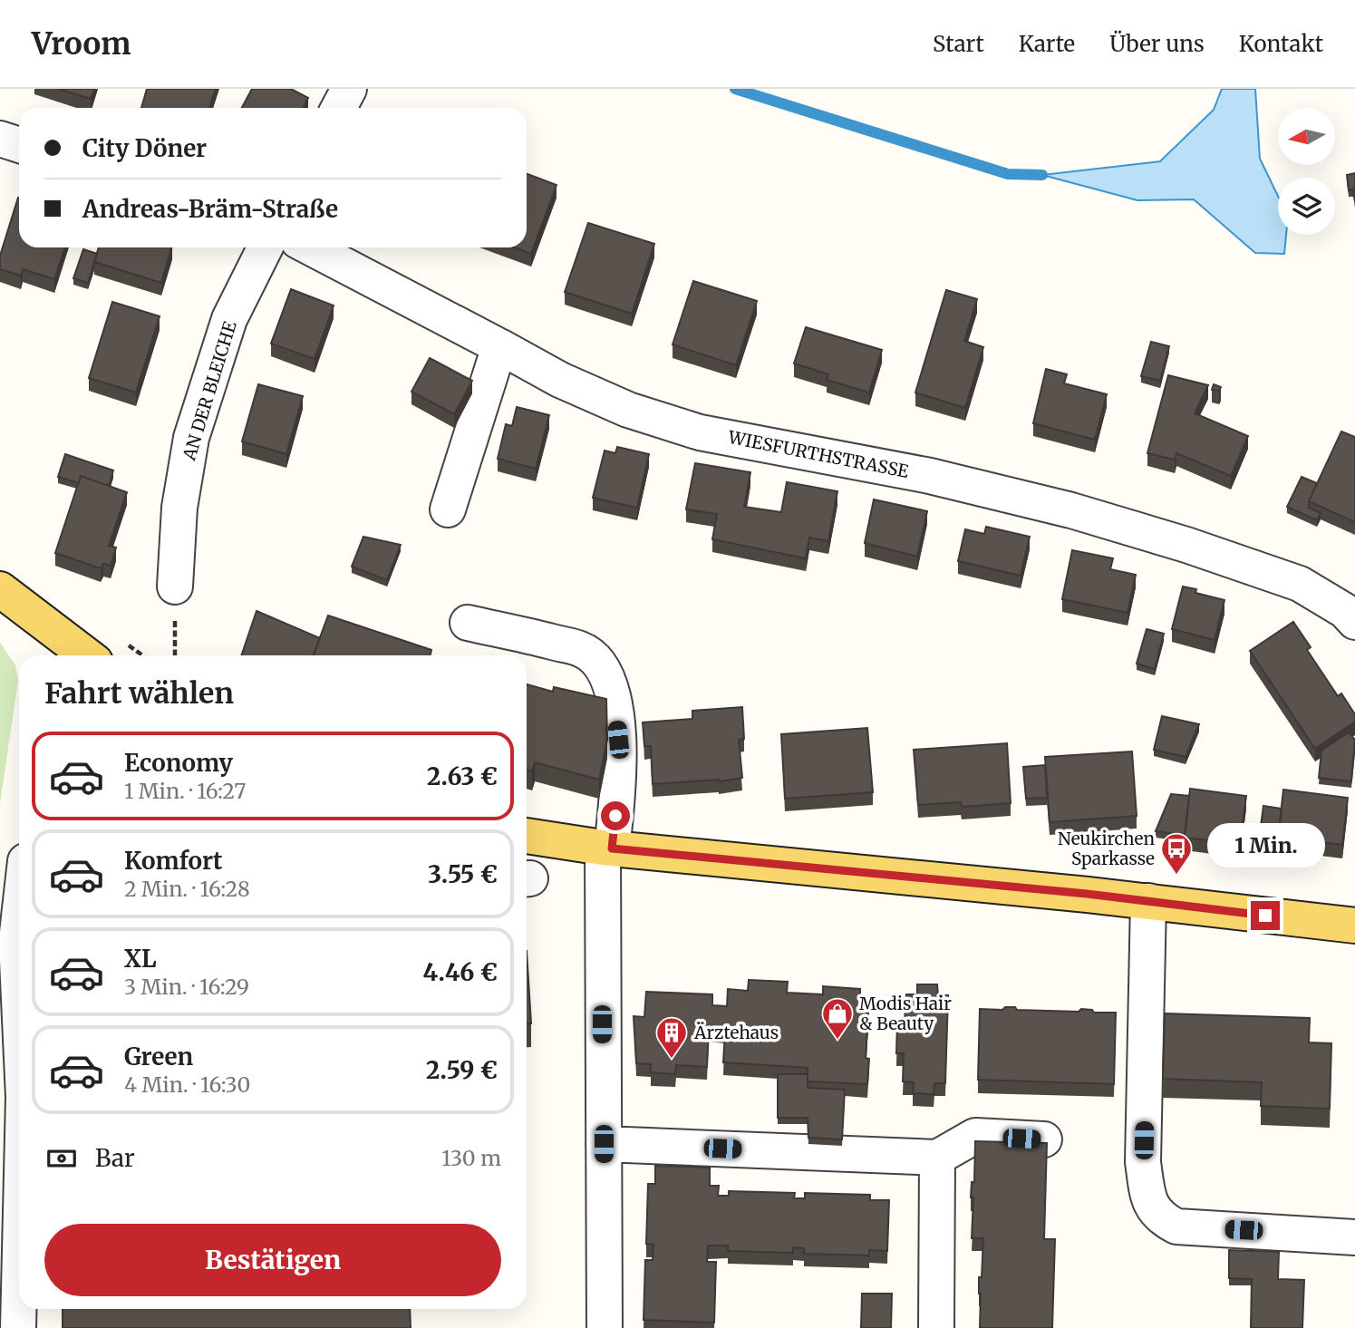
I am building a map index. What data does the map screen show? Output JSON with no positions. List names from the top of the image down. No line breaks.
{"streets":{"street":["AN DER BLEICHE","WIESFURTHSTRASSE"]},"places":{"bus stop":["Neukirchen Sparkasse"],"shop":["Modis Hair & Beauty"],"building":["Ärztehaus"]},"north":"left","page":{"header":"Vroom","nav":["Start","Karte","Über uns","Kontakt"],"banner":["City Döner","Andreas-Bräm-Straße"],"heading":"Fahrt wählen","list":[{"name":"Economy","note":"1 Min. · 16:27","value":"2.63 €"},{"name":"Komfort","note":"2 Min. · 16:28","value":"3.55 €"},{"name":"XL","note":"3 Min. · 16:29","value":"4.46 €"},{"name":"Green","note":"4 Min. · 16:30","value":"2.59 €"}],"bubble":"1 Min.","pay":["Bar","130 m"],"buttons":"Bestätigen"}}
